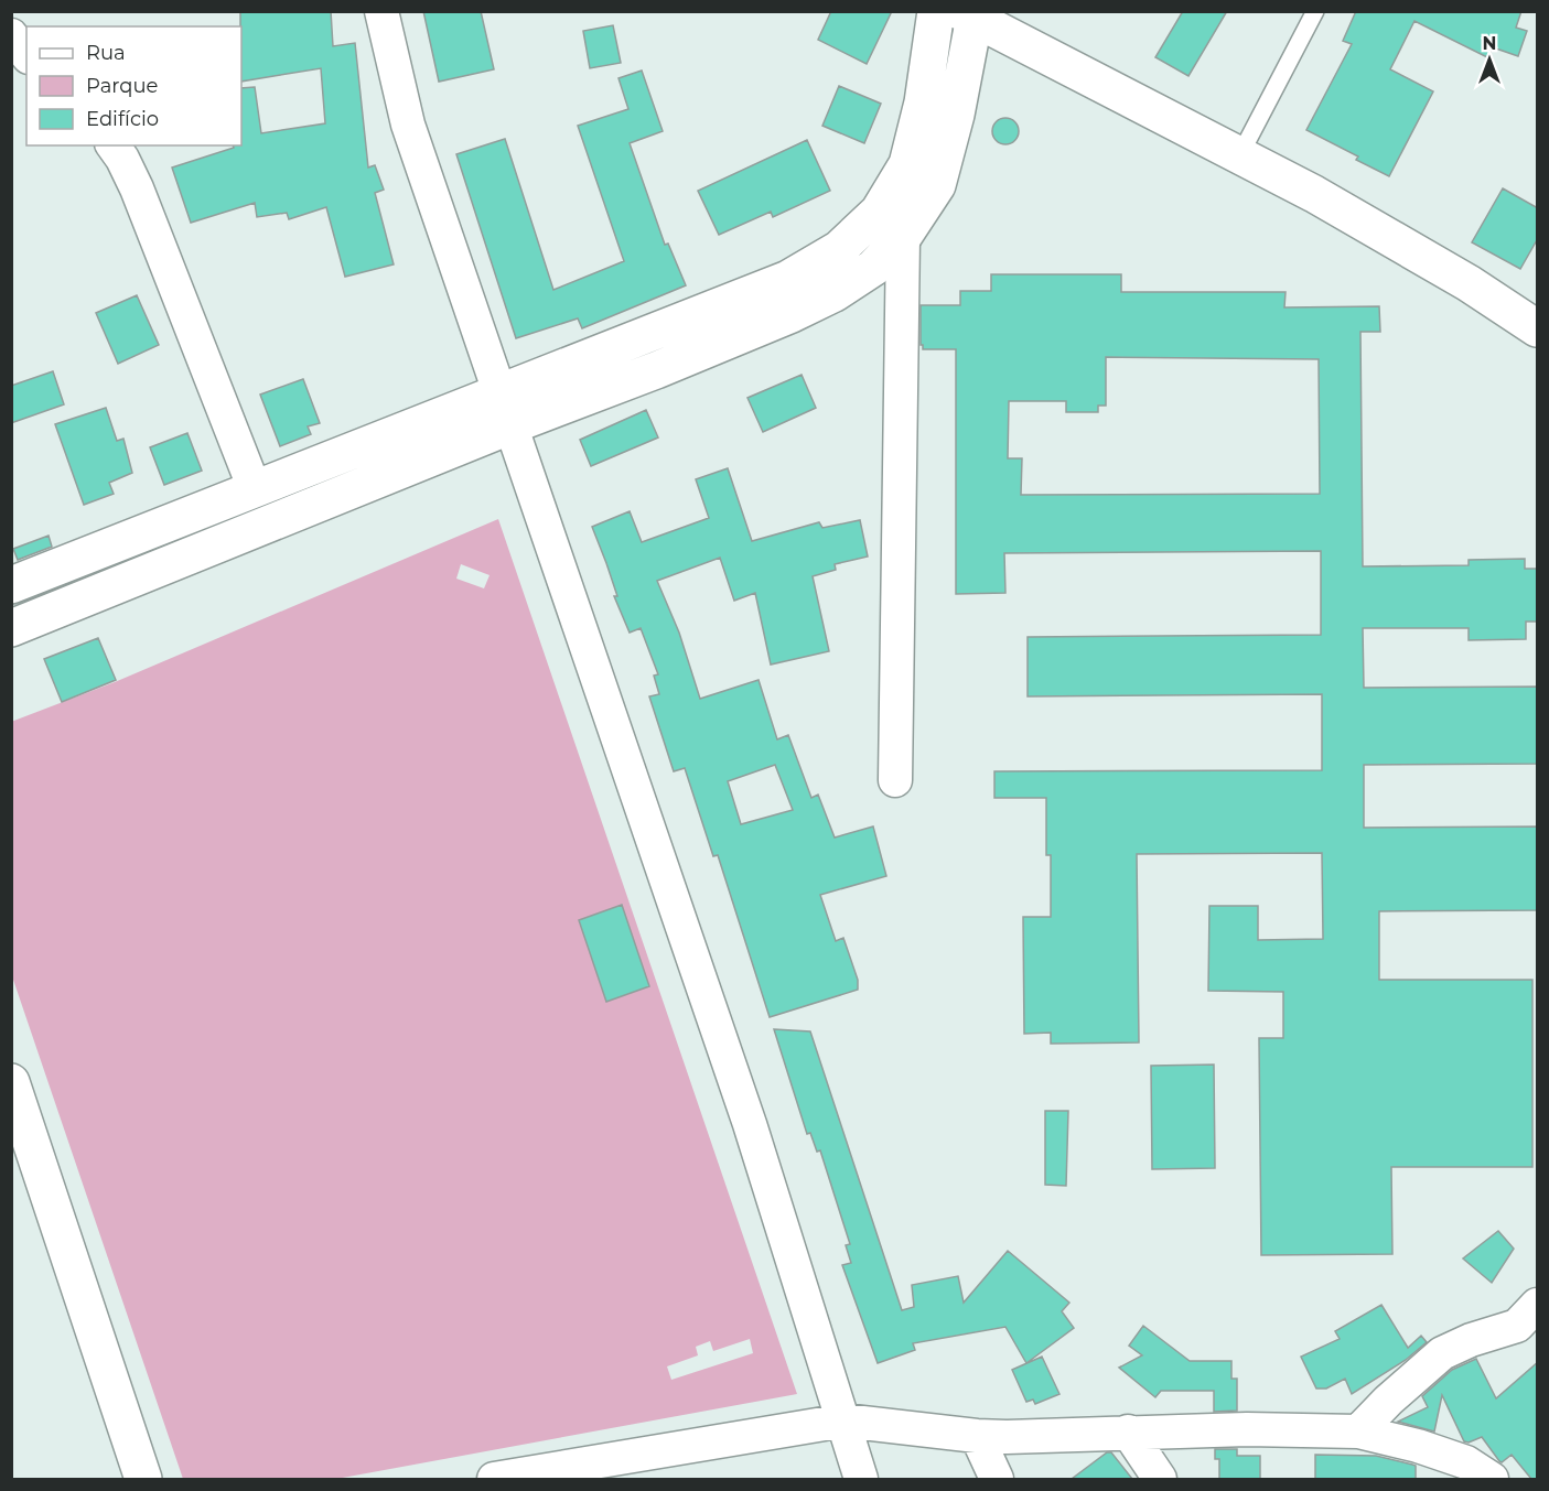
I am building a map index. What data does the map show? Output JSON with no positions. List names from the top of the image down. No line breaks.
{"legend":["Rua","Parque","Edifício"],"north":"top"}
